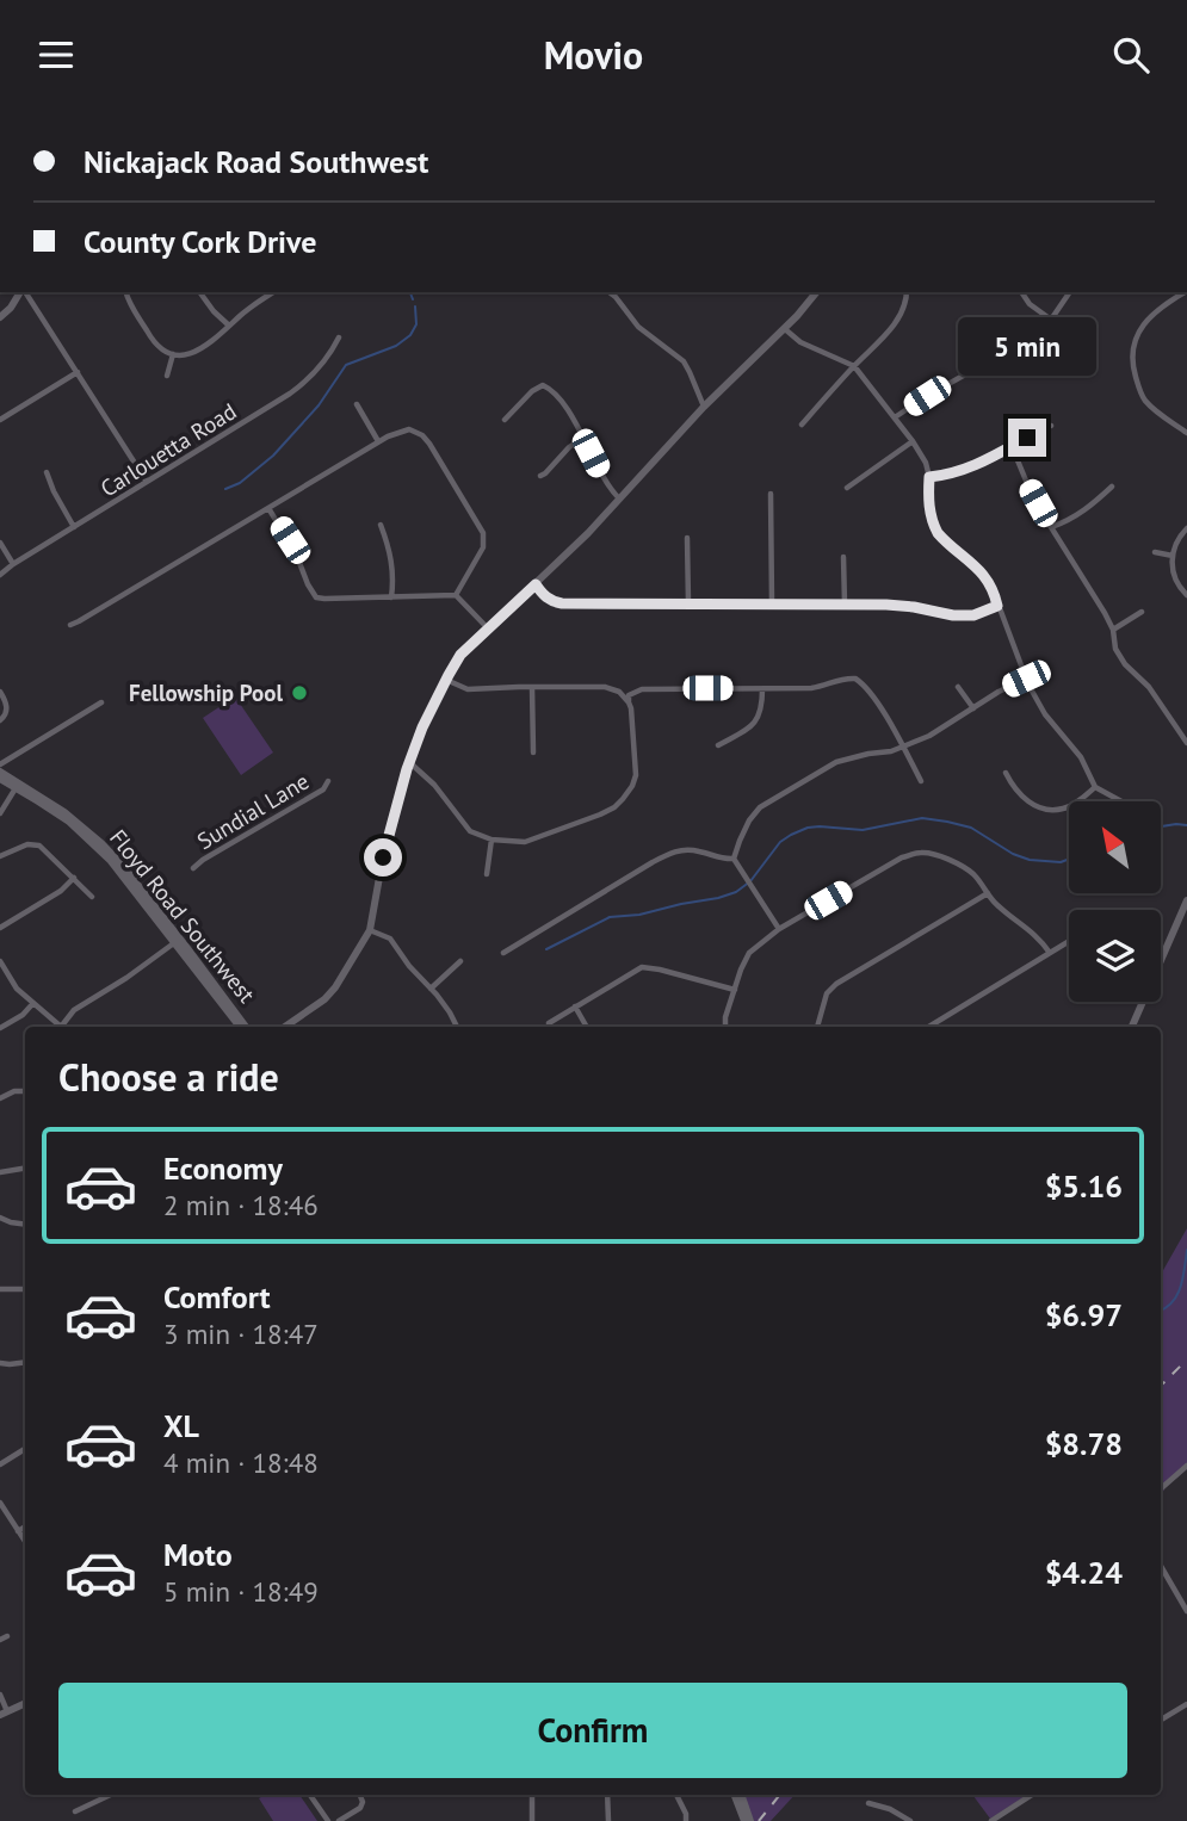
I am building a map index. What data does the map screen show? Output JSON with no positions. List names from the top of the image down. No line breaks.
{"streets":{"street":["Carlouetta Road","Sundial Lane","Floyd Road Southwest"]},"places":["Fellowship Pool"],"north":"top left","page":{"header":"Movio","banner":["Nickajack Road Southwest","County Cork Drive"],"bubble":"5 min","heading":"Choose a ride","list":[{"name":"Economy","note":"2 min · 18:46","value":"$5.16"},{"name":"Comfort","note":"3 min · 18:47","value":"$6.97"},{"name":"XL","note":"4 min · 18:48","value":"$8.78"},{"name":"Moto","note":"5 min · 18:49","value":"$4.24"}],"buttons":"Confirm"}}
